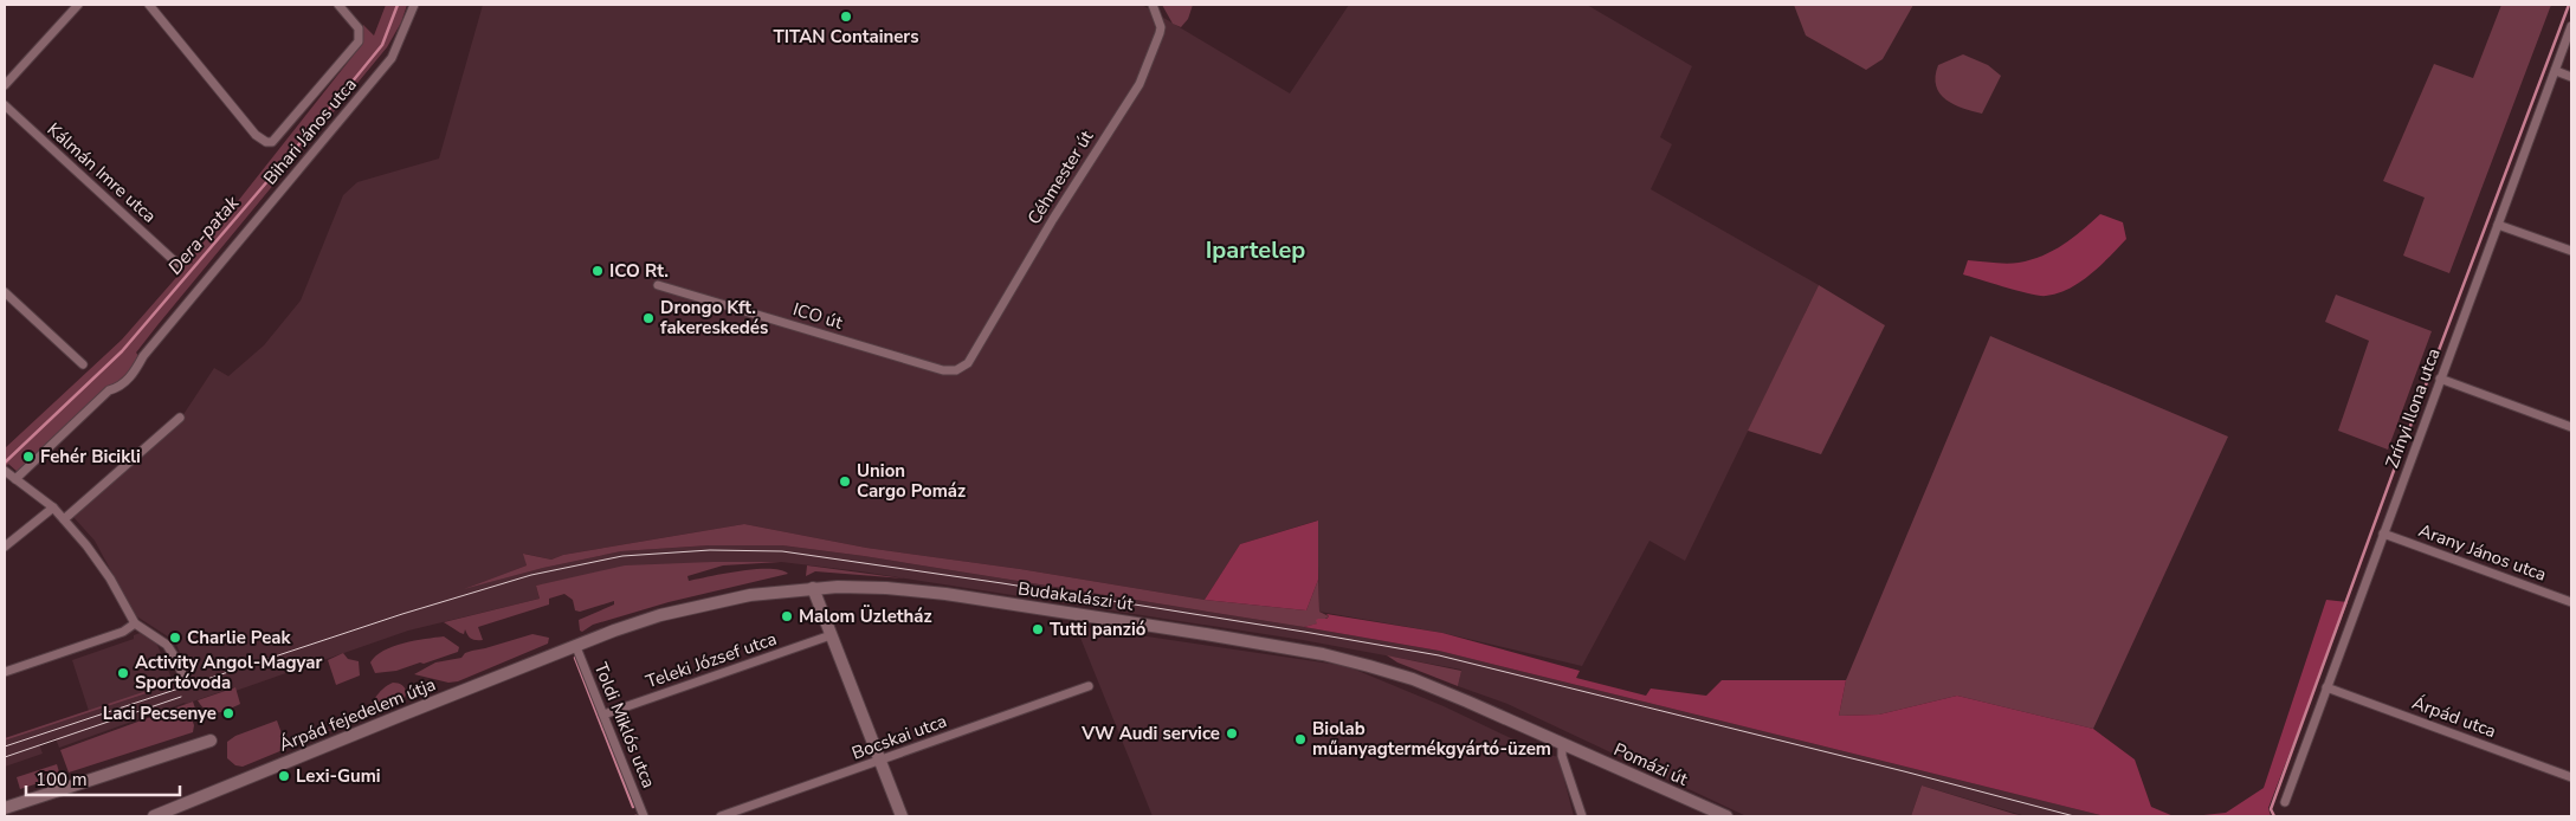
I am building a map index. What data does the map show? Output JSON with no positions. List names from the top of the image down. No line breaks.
{"streets":{"main road":["Budakalászi út","Árpád fejedelem útja","Pomázi út"],"street":["Bihari János utca","Kálmán Imre utca","Céhmester út","ICO út","Zrínyi Ilona utca","Arany János utca","Teleki József utca","Árpád utca","Toldi Miklós utca","Bocskai utca"]},"crossings":[["Céhmester út","ICO út"],["Zrínyi Ilona utca","Arany János utca"],["Zrínyi Ilona utca","Árpád utca"],["Budakalászi út","Árpád fejedelem útja"],["Budakalászi út","Toldi Miklós utca"],["Budakalászi út","Pomázi út"],["Teleki József utca","Toldi Miklós utca"],["Árpád fejedelem útja","Toldi Miklós utca"]],"districts":["Ipartelep"],"water":["Dera-patak"],"places":["TITAN Containers","ICO Rt.","Drongo Kft. fakereskedés","Fehér Bicikli","Union Cargo Pomáz","Malom Üzletház","Tutti panzió","Charlie Peak","Activity Angol-Magyar Sportóvoda","Laci Pecsenye","VW Audi service","Biolab műanyagtermékgyártó-üzem","Lexi-Gumi"],"scale_bar":"100 m"}
